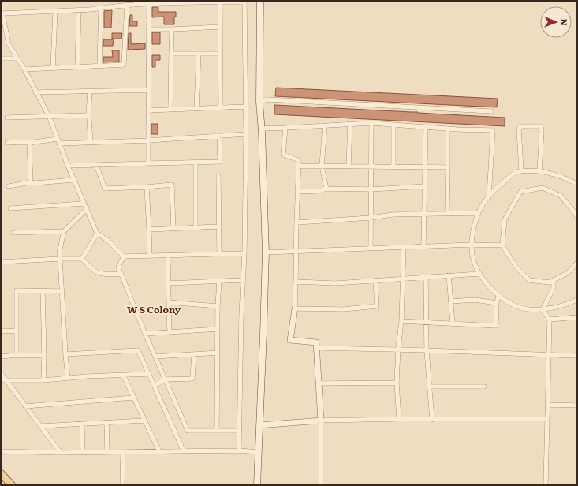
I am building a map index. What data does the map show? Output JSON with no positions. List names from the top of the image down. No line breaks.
{"districts":["W S Colony"],"north":"right"}
